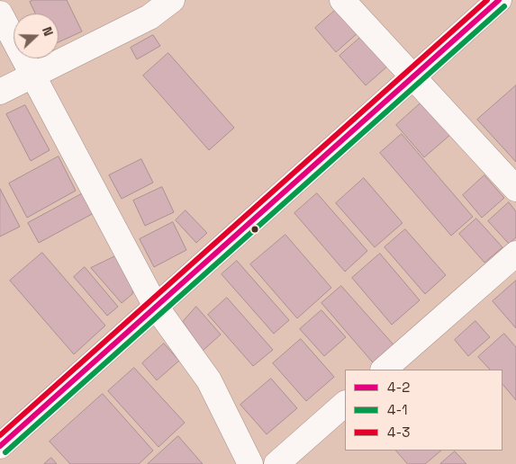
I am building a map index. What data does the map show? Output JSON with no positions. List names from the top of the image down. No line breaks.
{"lines":["transit line 4-2","transit line 4-3","transit line 4-1"],"legend":["4-2","4-1","4-3"],"north":"right"}
